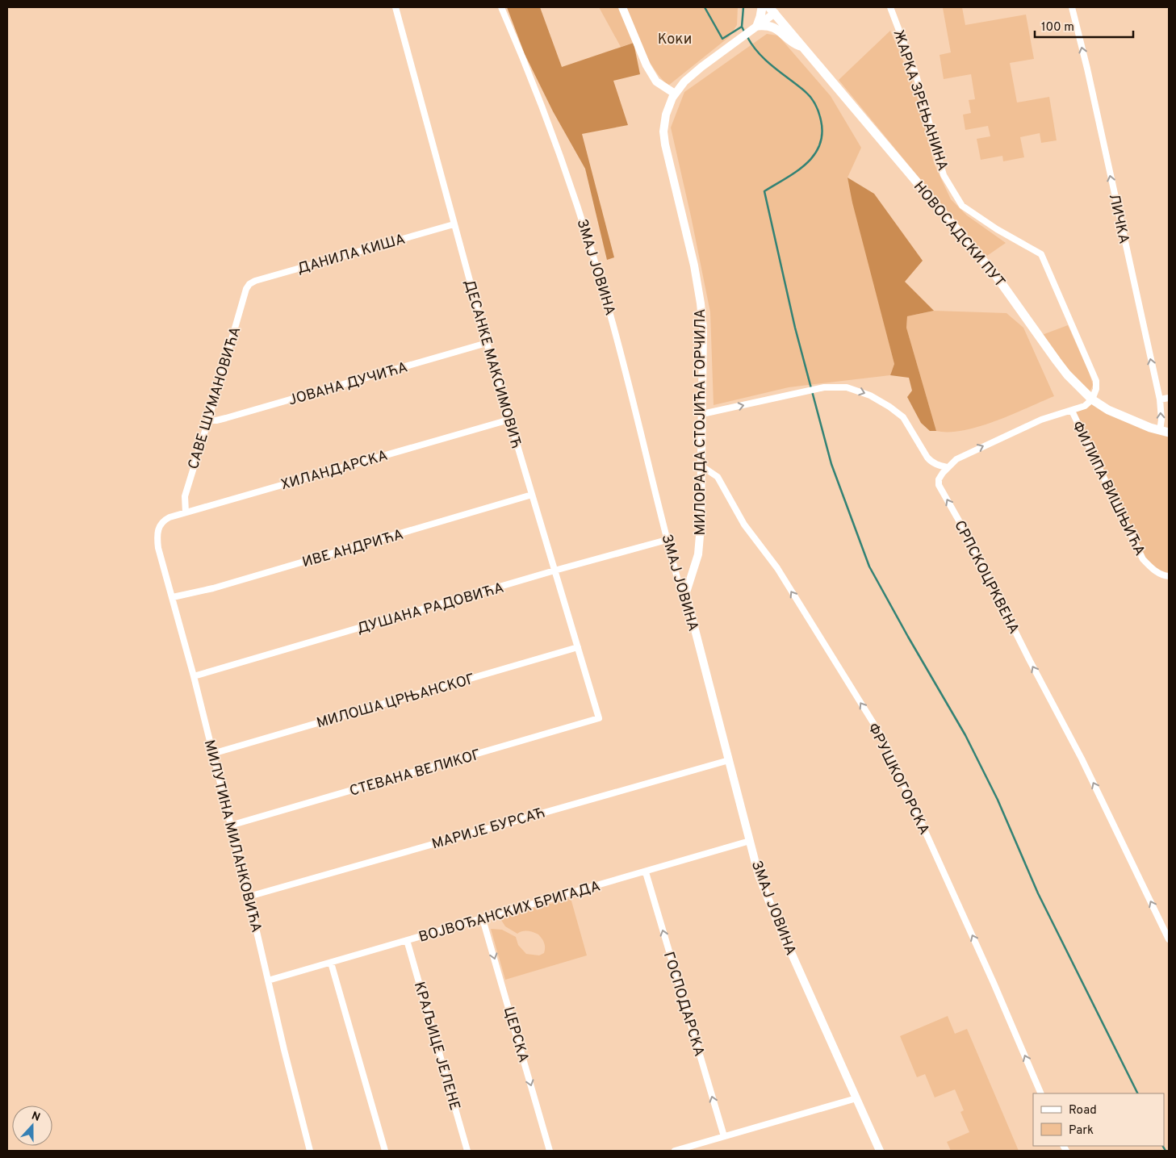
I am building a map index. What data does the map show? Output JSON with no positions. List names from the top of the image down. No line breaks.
{"streets":{"main road":["НОВОСАДСКИ ПУТ"],"street":["ЖАРКА ЗРЕЊАНИНА","ЛИЧКА","ДАНИЛА КИША","ЗМАЈ ЈОВИНА","ДЕСАНКЕ МАКСИМОВИЋ","ЈОВАНА ДУЧИЋА","САВЕ ШУМАНОВИЋА","МИЛОРАДА СТОЈИЋА ГОРЧИЛА","ХИЛАНДАРСКА","ФИЛИПА ВИШЊИЋА","ИВЕ АНДРИЋА","СРПСКОЦРКВЕНА","ДУШАНА РАДОВИЋА","МИЛОША ЦРЊАНСКОГ","СТЕВАНА ВЕЛИКОГ","ФРУШКОГОРСКА","МАРИЈЕ БУРСАЋ","МИЛУТИНА МИЛАНКОВИЋА","ВОЈВОЂАНСКИХ БРИГАДА","ГОСПОДАРСКА","ЦЕРСКА","КРАЉИЦЕ ЈЕЛЕНЕ"]},"crossings":[["ЖАРКА ЗРЕЊАНИНА","НОВОСАДСКИ ПУТ"],["ЛИЧКА","НОВОСАДСКИ ПУТ"],["НОВОСАДСКИ ПУТ","МИЛОРАДА СТОЈИЋА ГОРЧИЛА"],["ДАНИЛА КИША","ДЕСАНКЕ МАКСИМОВИЋ"],["ДАНИЛА КИША","САВЕ ШУМАНОВИЋА"],["ЗМАЈ ЈОВИНА","МИЛОРАДА СТОЈИЋА ГОРЧИЛА"],["ЗМАЈ ЈОВИНА","ДУШАНА РАДОВИЋА"],["ЗМАЈ ЈОВИНА","МАРИЈЕ БУРСАЋ"],["ЗМАЈ ЈОВИНА","ВОЈВОЂАНСКИХ БРИГАДА"],["ДЕСАНКЕ МАКСИМОВИЋ","ЈОВАНА ДУЧИЋА"],["ДЕСАНКЕ МАКСИМОВИЋ","ХИЛАНДАРСКА"],["ДЕСАНКЕ МАКСИМОВИЋ","ИВЕ АНДРИЋА"],["ДЕСАНКЕ МАКСИМОВИЋ","ДУШАНА РАДОВИЋА"],["ДЕСАНКЕ МАКСИМОВИЋ","МИЛОША ЦРЊАНСКОГ"],["ДЕСАНКЕ МАКСИМОВИЋ","СТЕВАНА ВЕЛИКОГ"],["ЈОВАНА ДУЧИЋА","САВЕ ШУМАНОВИЋА"],["САВЕ ШУМАНОВИЋА","ХИЛАНДАРСКА"],["МИЛОРАДА СТОЈИЋА ГОРЧИЛА","ФРУШКОГОРСКА"],["ХИЛАНДАРСКА","МИЛУТИНА МИЛАНКОВИЋА"],["ИВЕ АНДРИЋА","МИЛУТИНА МИЛАНКОВИЋА"],["ДУШАНА РАДОВИЋА","МИЛУТИНА МИЛАНКОВИЋА"],["МИЛОША ЦРЊАНСКОГ","МИЛУТИНА МИЛАНКОВИЋА"],["СТЕВАНА ВЕЛИКОГ","МИЛУТИНА МИЛАНКОВИЋА"],["МАРИЈЕ БУРСАЋ","МИЛУТИНА МИЛАНКОВИЋА"],["МИЛУТИНА МИЛАНКОВИЋА","ВОЈВОЂАНСКИХ БРИГАДА"],["ВОЈВОЂАНСКИХ БРИГАДА","ГОСПОДАРСКА"],["ВОЈВОЂАНСКИХ БРИГАДА","ЦЕРСКА"],["ВОЈВОЂАНСКИХ БРИГАДА","КРАЉИЦЕ ЈЕЛЕНЕ"]],"one_way":["ЛИЧКА","СРПСКОЦРКВЕНА","ФРУШКОГОРСКА","ГОСПОДАРСКА","ЦЕРСКА"],"parks":["Коки"],"legend":["Road","Park"],"scale_bar":"100 m","north":"top"}
